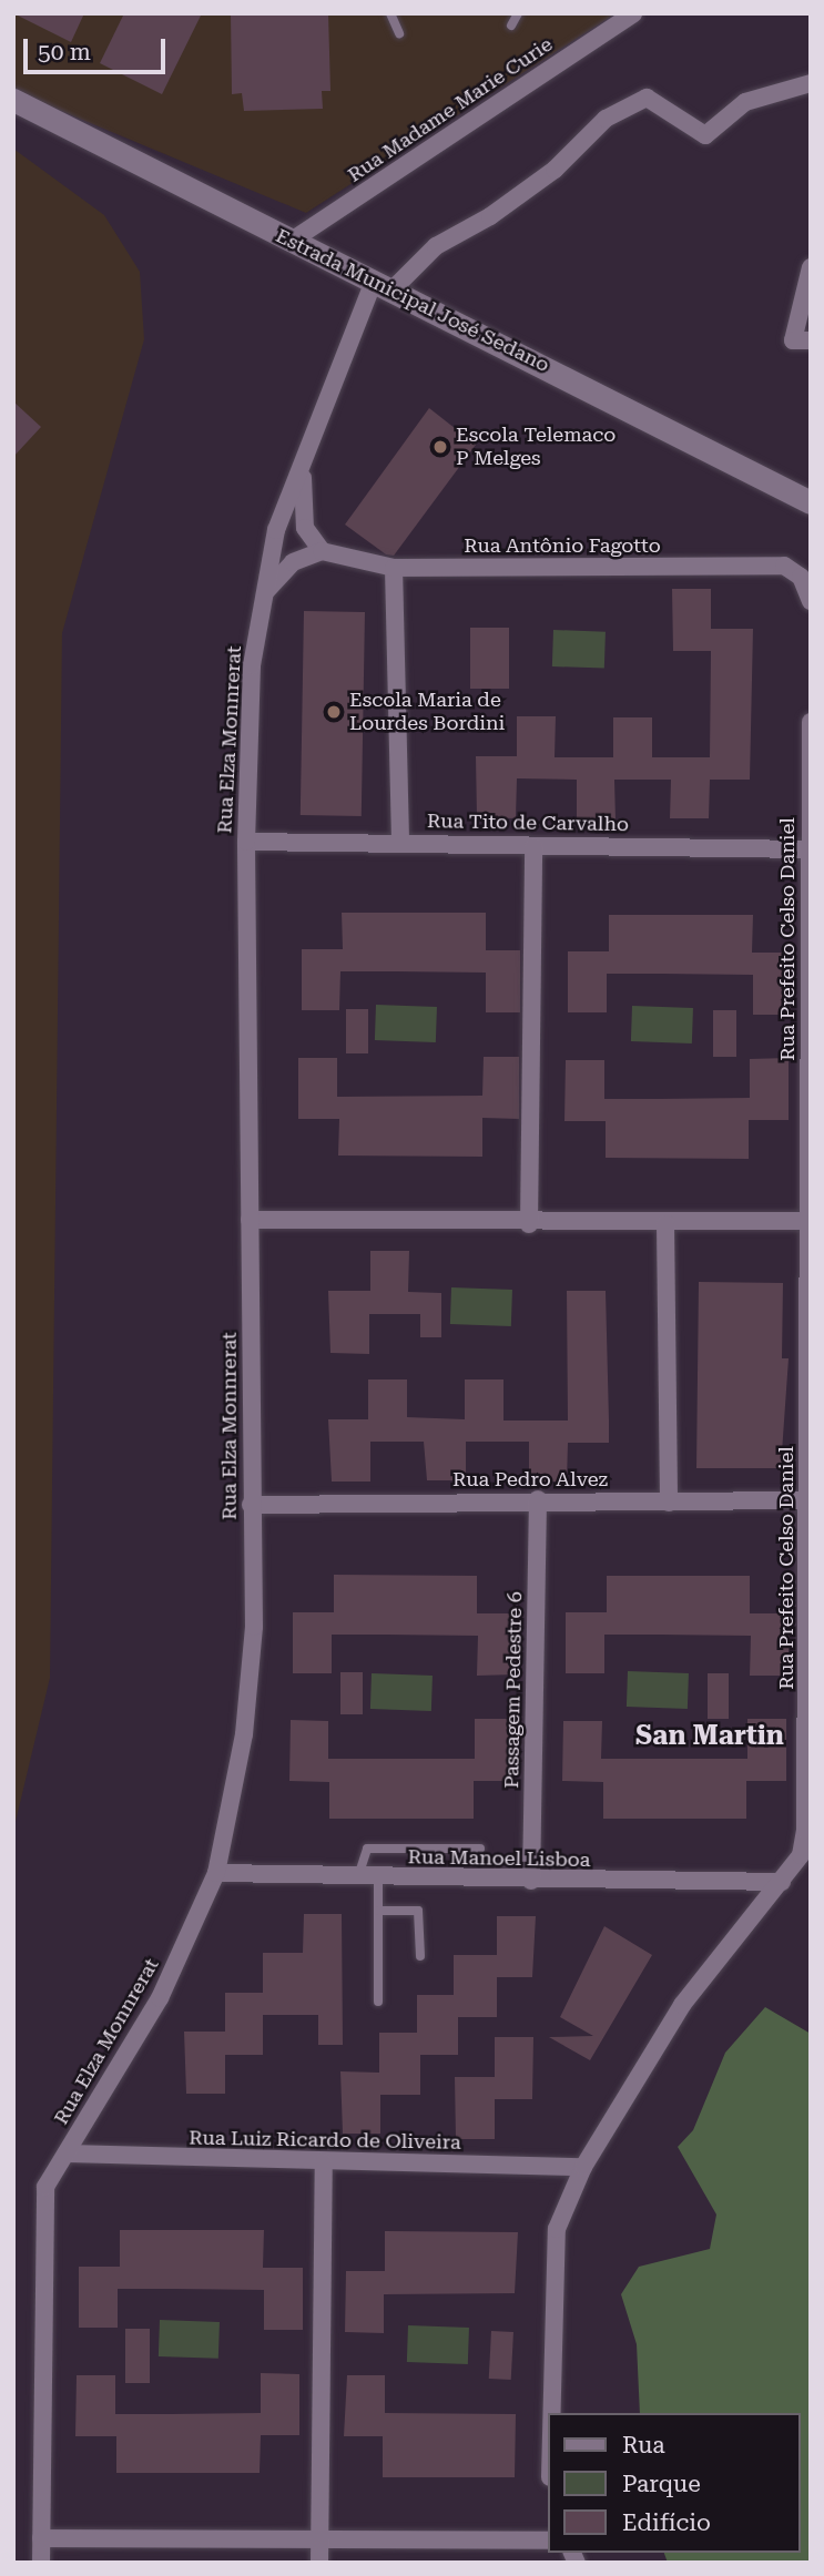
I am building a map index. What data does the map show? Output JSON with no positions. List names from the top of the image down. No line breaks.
{"streets":{"street":["Rua Madame Marie Curie","Estrada Municipal José Sedano","Rua Antônio Fagotto","Rua Elza Monnrerat","Rua Tito de Carvalho","Rua Prefeito Celso Daniel","Rua Pedro Alvez","Passagem Pedestre 6","Rua Manoel Lisboa","Rua Luiz Ricardo de Oliveira"]},"crossings":[["Rua Madame Marie Curie","Estrada Municipal José Sedano"],["Estrada Municipal José Sedano","Rua Elza Monnrerat"],["Rua Elza Monnrerat","Rua Tito de Carvalho"],["Rua Elza Monnrerat","Rua Pedro Alvez"],["Rua Elza Monnrerat","Rua Manoel Lisboa"],["Rua Elza Monnrerat","Rua Luiz Ricardo de Oliveira"],["Rua Tito de Carvalho","Rua Prefeito Celso Daniel"],["Rua Prefeito Celso Daniel","Rua Pedro Alvez"],["Rua Prefeito Celso Daniel","Rua Manoel Lisboa"],["Rua Prefeito Celso Daniel","Rua Luiz Ricardo de Oliveira"],["Rua Pedro Alvez","Passagem Pedestre 6"],["Passagem Pedestre 6","Rua Manoel Lisboa"]],"districts":["San Martin"],"places":["Escola Telemaco P Melges","Escola Maria de Lourdes Bordini"],"legend":["Rua","Parque","Edifício"],"scale_bar":"50 m"}
